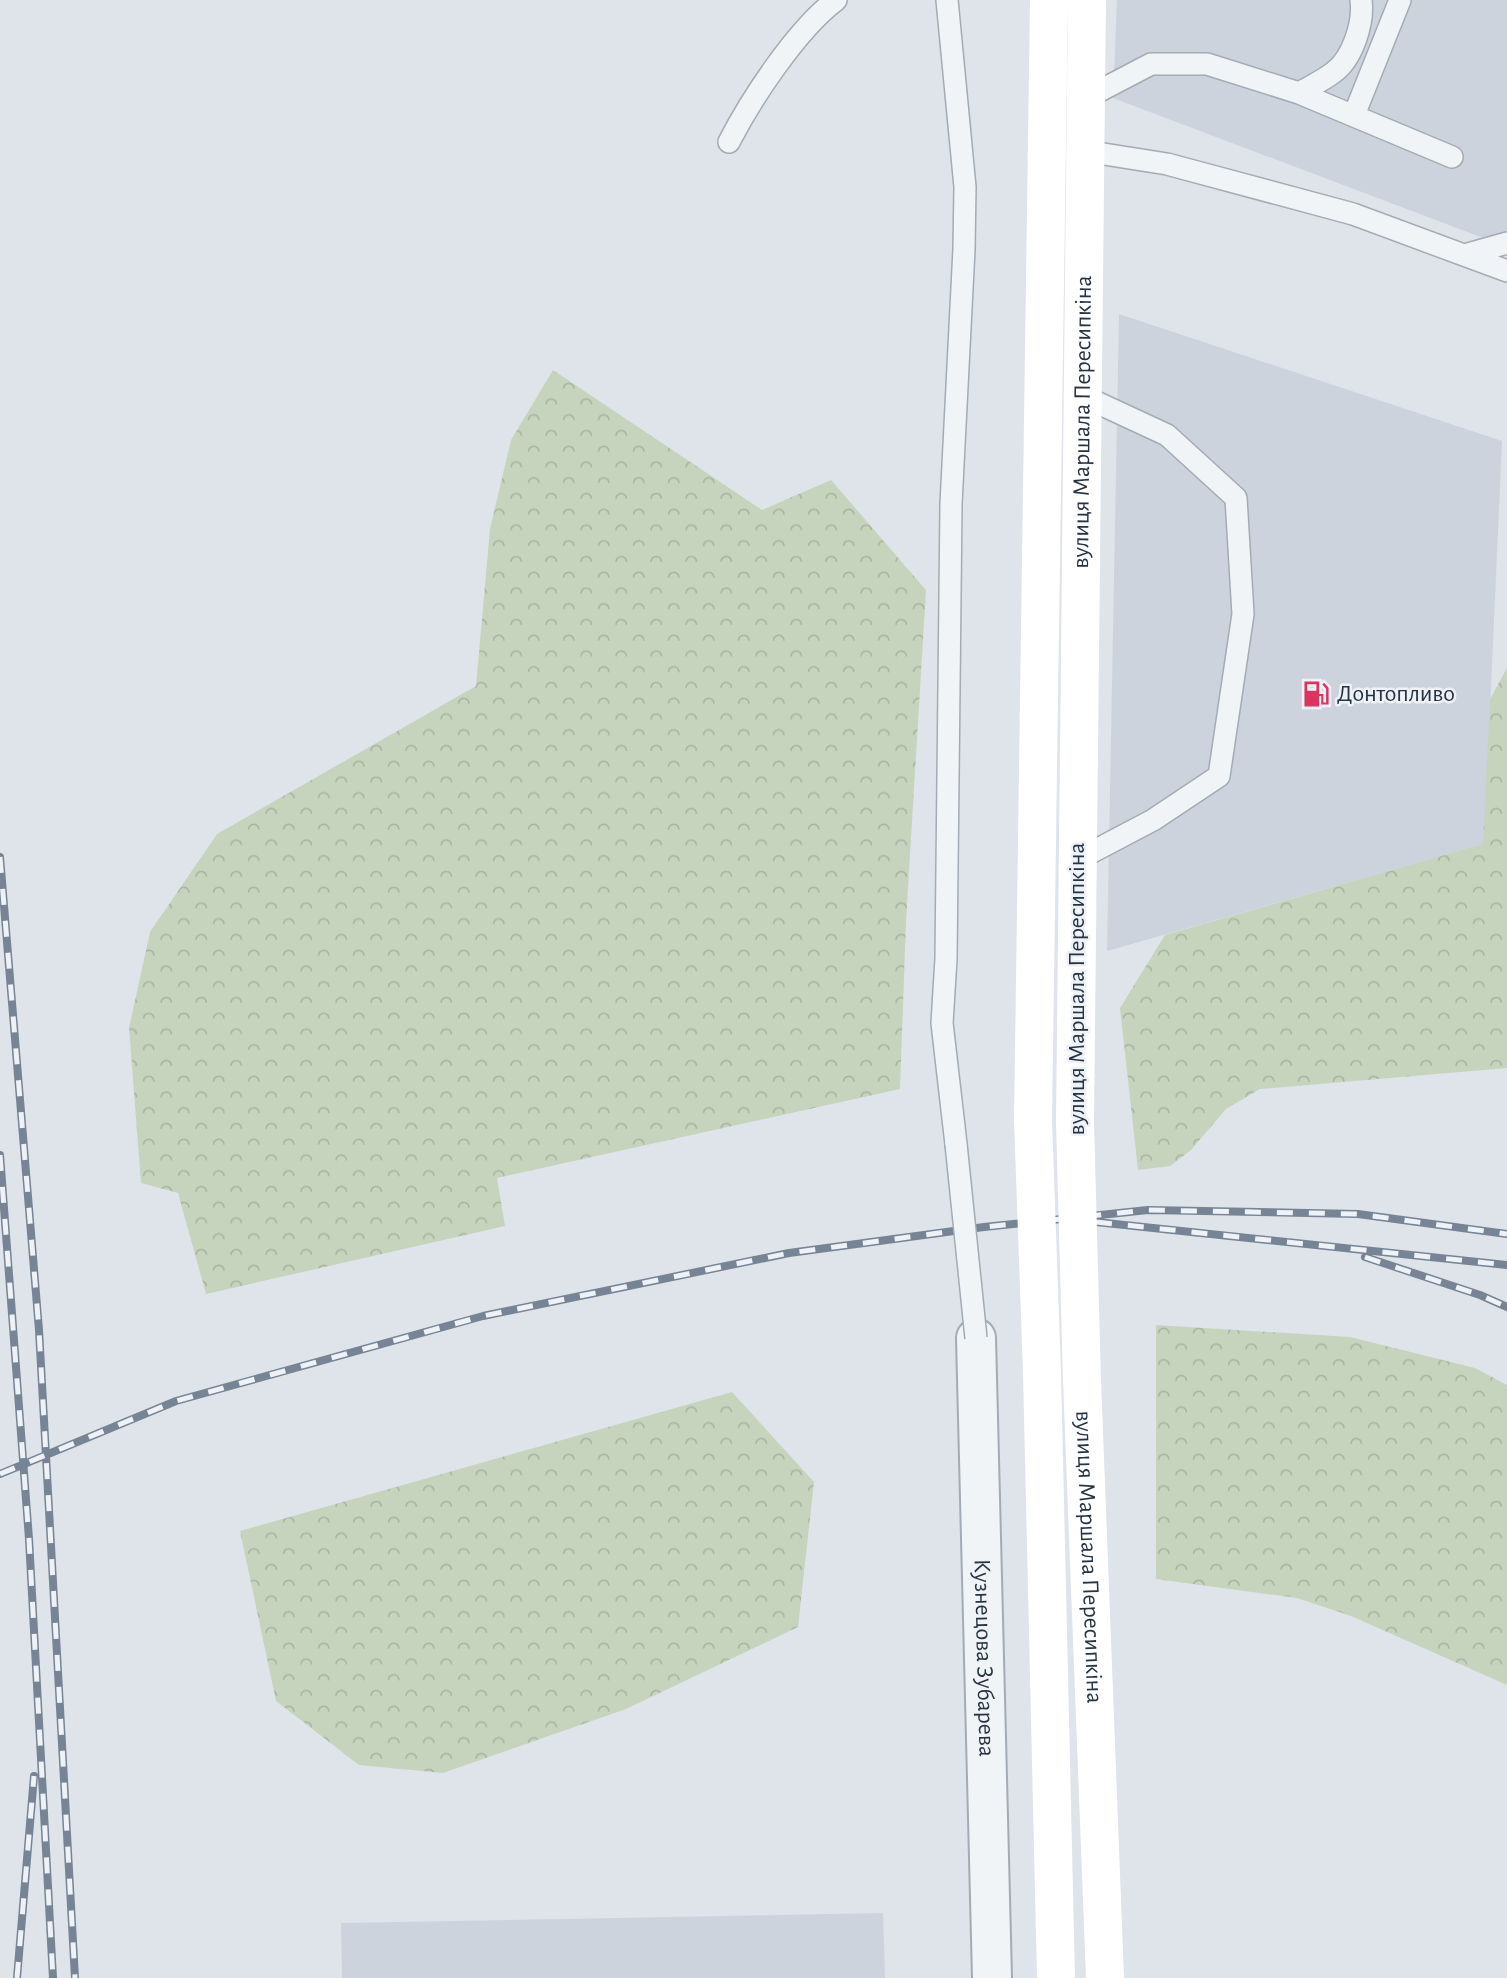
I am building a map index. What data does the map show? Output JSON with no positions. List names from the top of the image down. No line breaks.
{"streets":{"main road":["вулиця Маршала Пересипкіна"],"street":["Кузнецова Зубарева"]},"places":{"fuel station":["Донтопливо"]}}
